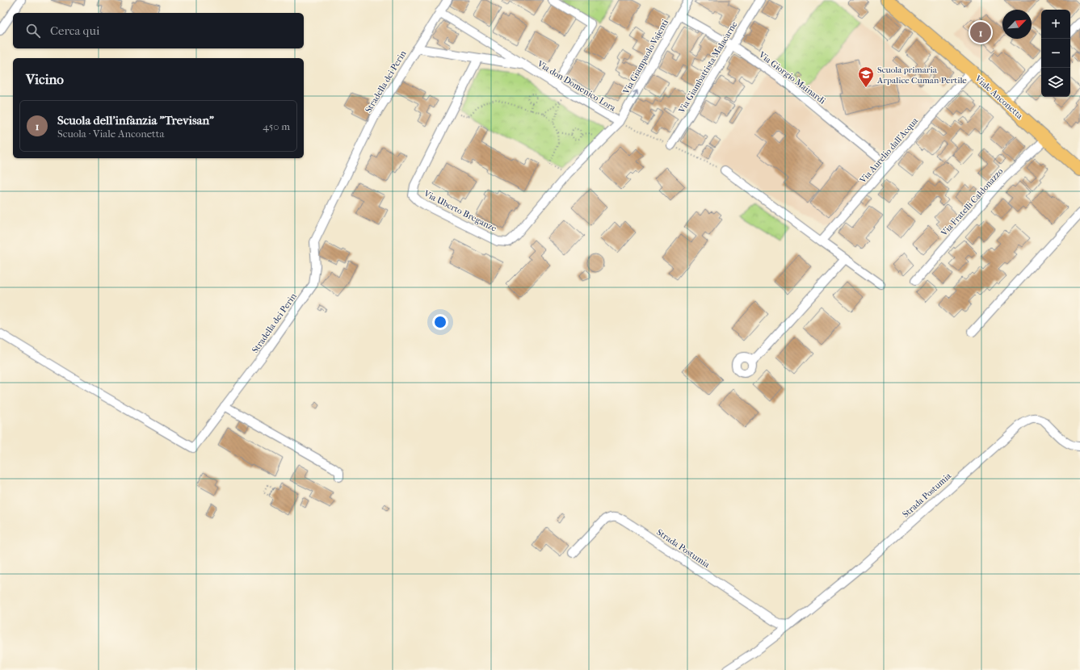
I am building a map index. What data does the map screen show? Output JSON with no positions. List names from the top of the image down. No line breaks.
{"streets":{"main road":["Viale Anconetta"],"street":["Via Giampaolo Vajenti","Via Giambattista Malacarne","Via Giorgio Mainardi","Stradella dei Perin","Via don Domenico Lora","Via Aurelio dall'Acqua","Via Fratelli Caldonazzo","Via Uberto Breganze","Strada Postumia"]},"crossings":[["Via Giampaolo Vajenti","Via Giorgio Mainardi"],["Via Giampaolo Vajenti","Via don Domenico Lora"],["Via Giampaolo Vajenti","Via Uberto Breganze"],["Via Giambattista Malacarne","Via Giorgio Mainardi"],["Via Giorgio Mainardi","Via Aurelio dall'Acqua"],["Stradella dei Perin","Via don Domenico Lora"],["Via don Domenico Lora","Via Uberto Breganze"],["Viale Anconetta","Via Aurelio dall'Acqua"],["Viale Anconetta","Via Fratelli Caldonazzo"]],"one_way":["Via Giampaolo Vajenti"],"places":{"school or university":["Scuola primaria Arpalice Cuman Pertile"]},"north":"top right","page":{"map_buttons":["+","−"],"search":"Cerca qui","pins":"1","heading":"Vicino","list":[{"mark":"1","name":"Scuola dell'infanzia \"Trevisan\"","note":"Scuola · Viale Anconetta","value":"450 m"}]}}
